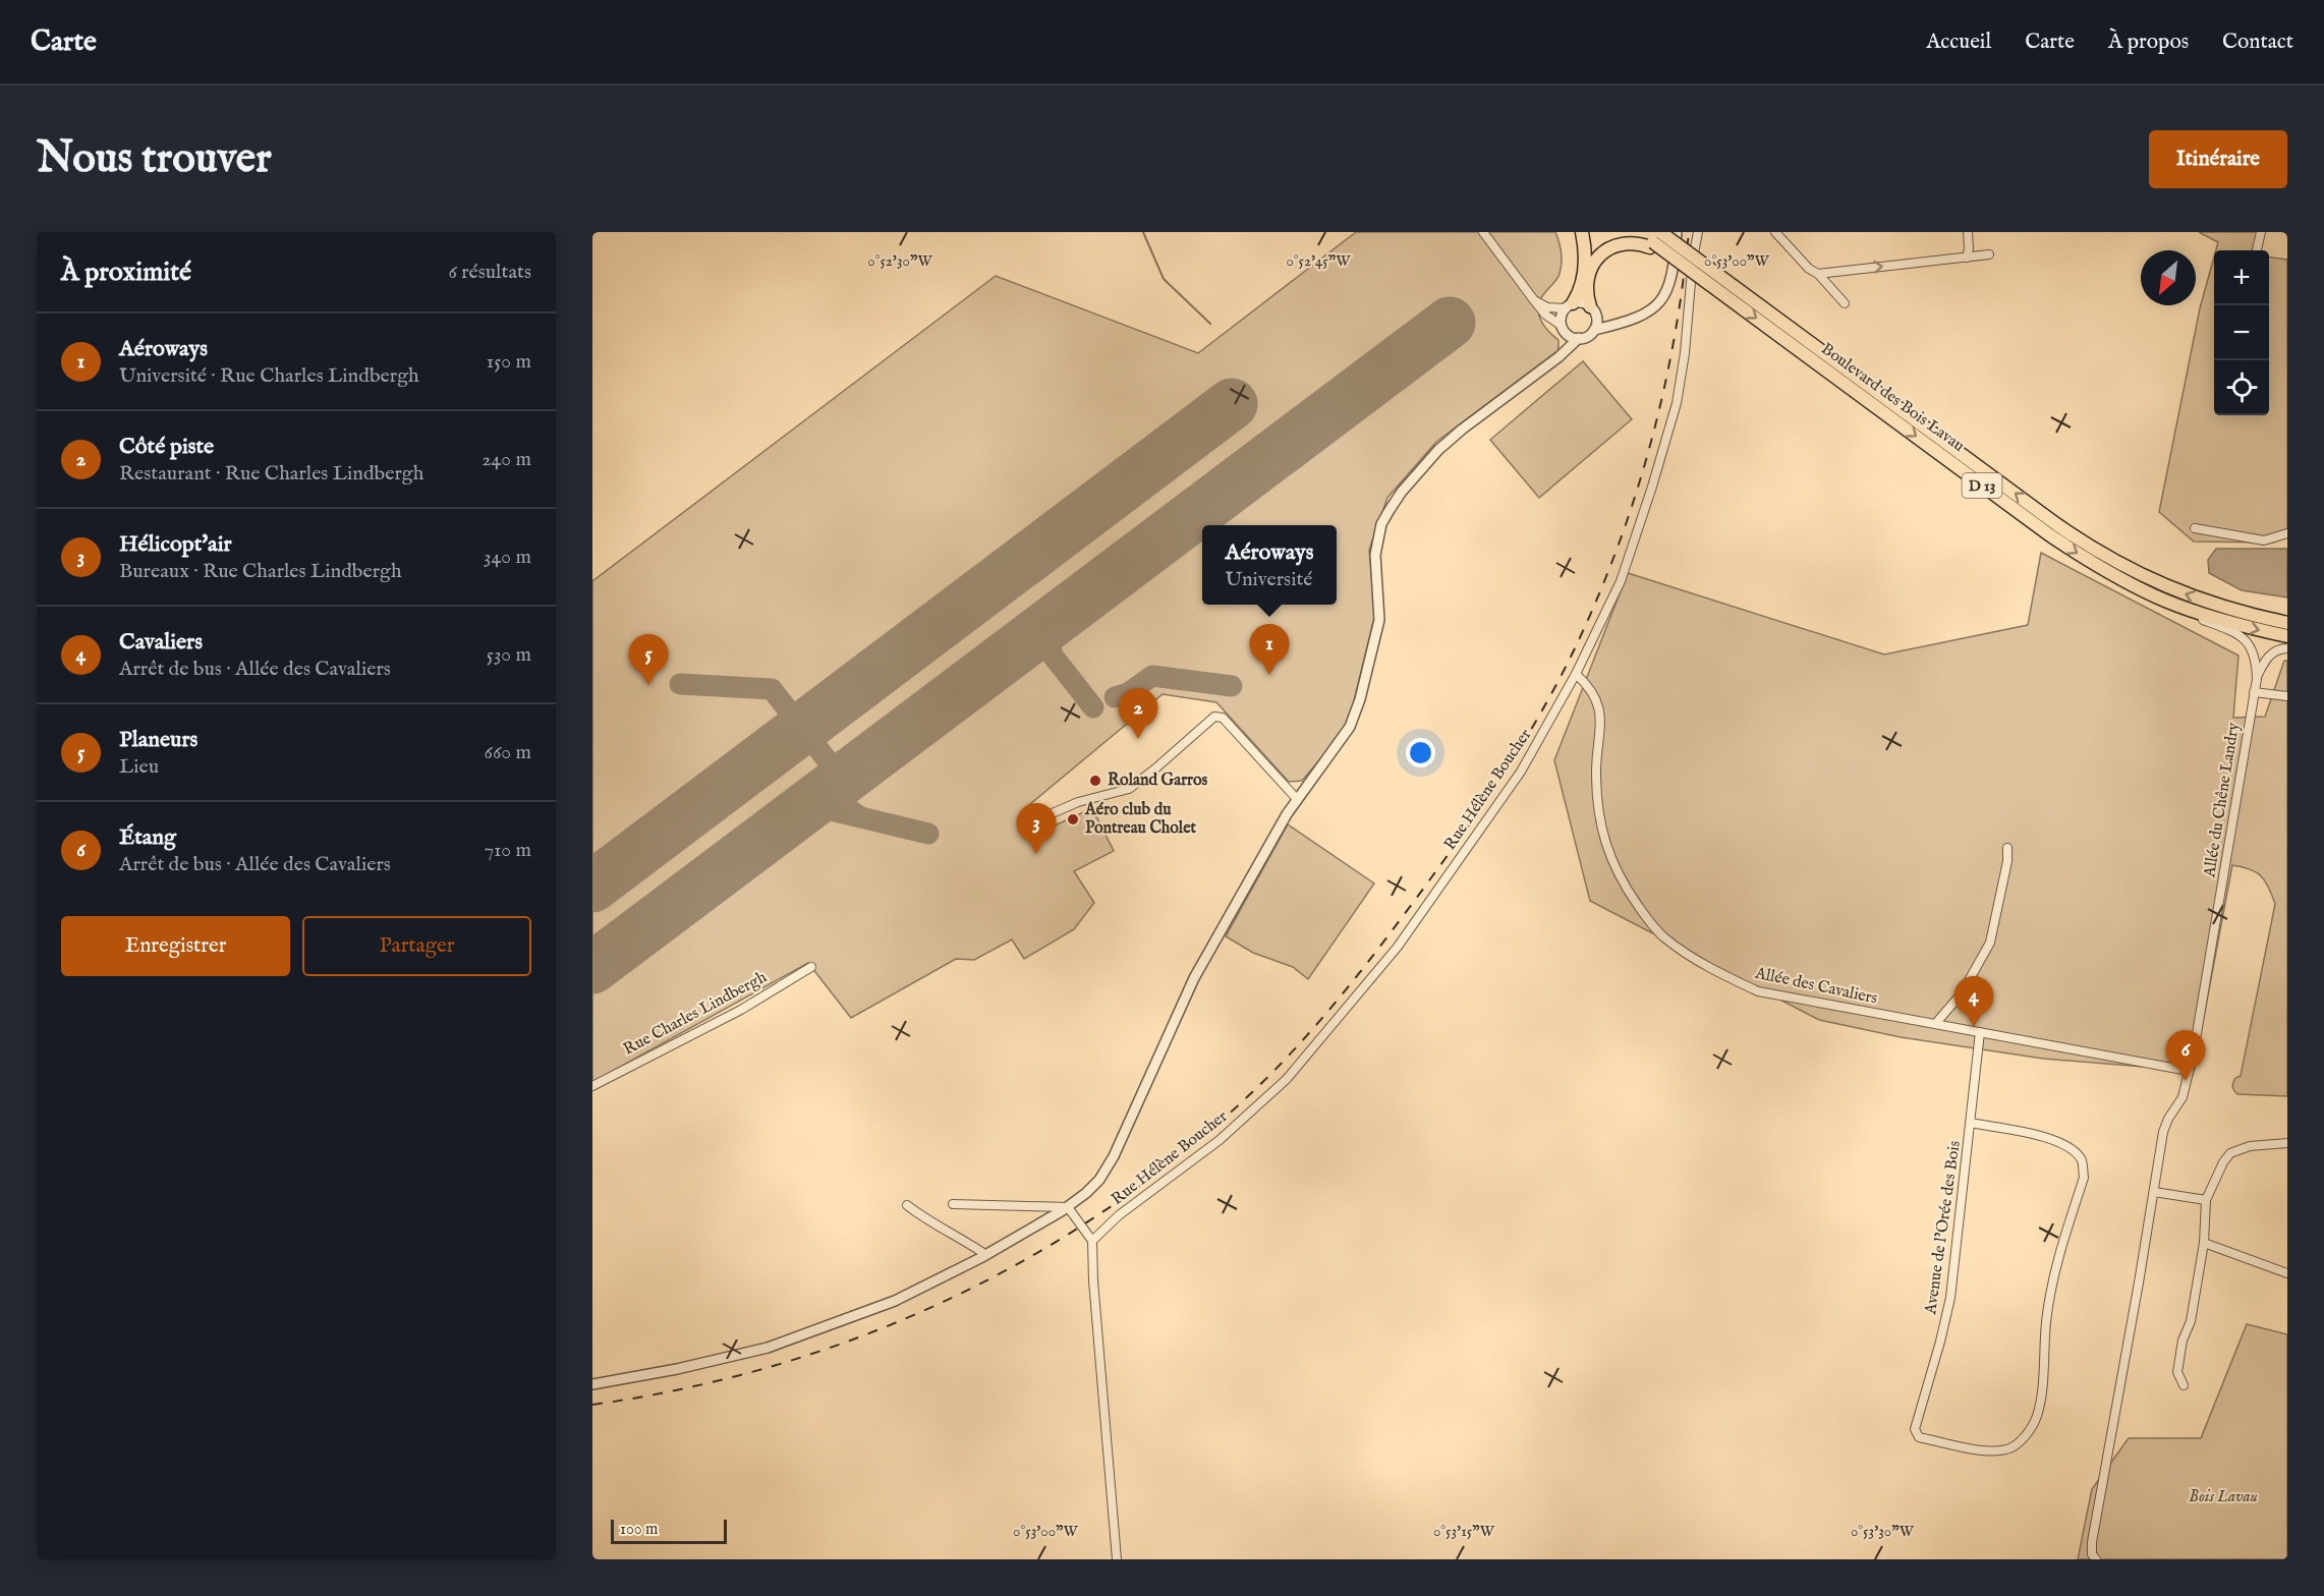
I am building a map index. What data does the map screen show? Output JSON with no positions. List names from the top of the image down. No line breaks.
{"streets":{"main road":["Boulevard des Bois Lavau","D 13"],"street":["Rue Hélène Boucher","Allée du Chêne Landry","Allée des Cavaliers","Rue Charles Lindbergh","Avenue de l’Orée des Bois"]},"crossings":[["Boulevard des Bois Lavau","D 13"],["Boulevard des Bois Lavau","Allée du Chêne Landry"],["Rue Hélène Boucher","Allée des Cavaliers"],["Allée du Chêne Landry","Allée des Cavaliers"],["Allée des Cavaliers","Avenue de l’Orée des Bois"]],"parks":["Bois Lavau"],"places":["Roland Garros","Aéro club du Pontreau Cholet"],"scale_bar":"100 m","north":"bottom left","page":{"header":"Carte","nav":["Accueil","Carte","À propos","Contact"],"buttons":["Itinéraire",["Enregistrer","Partager"]],"title":"Nous trouver","heading":["À proximité","6 résultats"],"map_buttons":["+","−"],"list":[{"mark":"1","name":"Aéroways","note":"Université · Rue Charles Lindbergh","value":"150 m"},{"mark":"2","name":"Côté piste","note":"Restaurant · Rue Charles Lindbergh","value":"240 m"},{"mark":"3","name":"Hélicopt'air","note":"Bureaux · Rue Charles Lindbergh","value":"340 m"},{"mark":"4","name":"Cavaliers","note":"Arrêt de bus · Allée des Cavaliers","value":"530 m"},{"mark":"5","name":"Planeurs","note":"Lieu","value":"660 m"},{"mark":"6","name":"Étang","note":"Arrêt de bus · Allée des Cavaliers","value":"710 m"}],"popup":["Aéroways","Université"],"pins":["1","5","2","3","4","6"],"scale":"100 m"},"coordinates":["0°52'30\"W","0°52'45\"W","0°53'00\"W","0°53'15\"W","0°53'30\"W"]}
